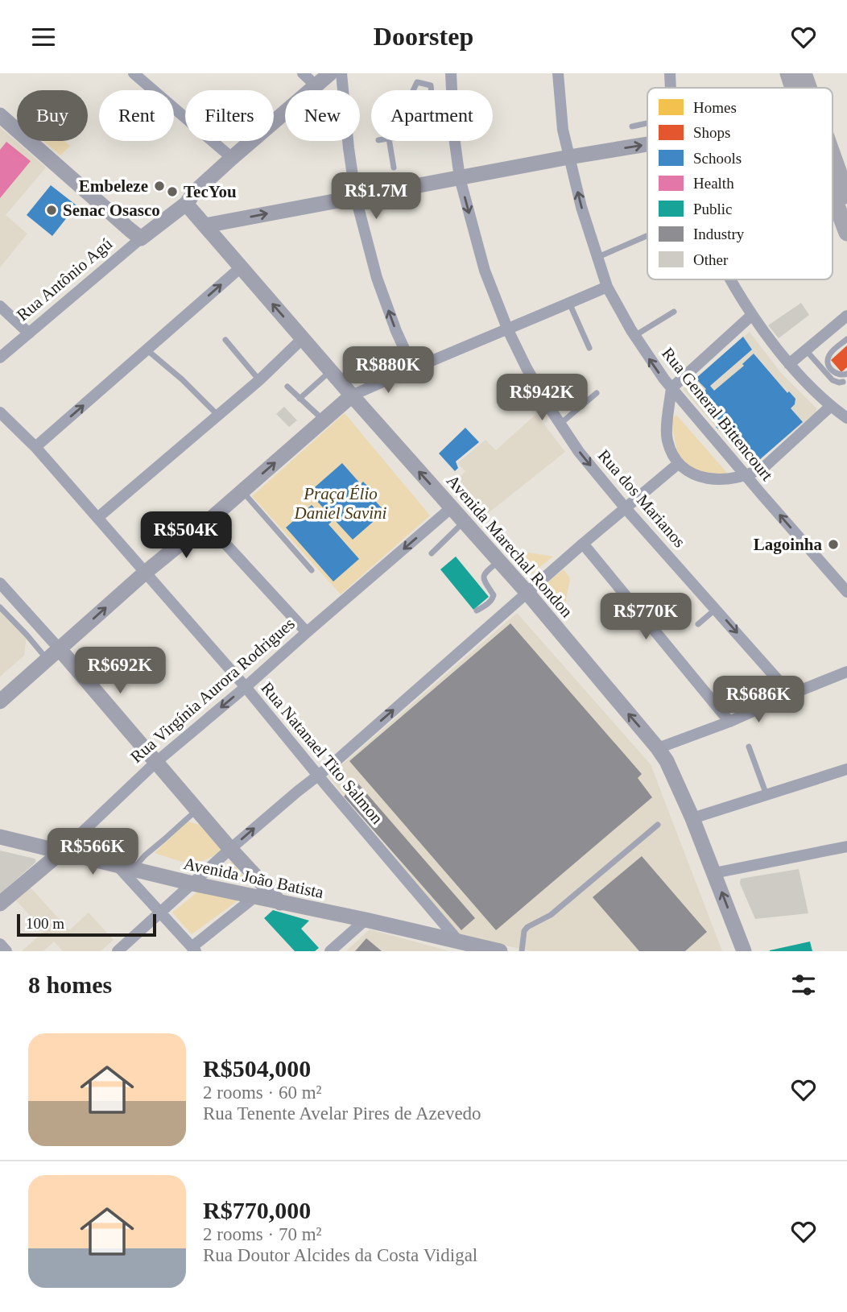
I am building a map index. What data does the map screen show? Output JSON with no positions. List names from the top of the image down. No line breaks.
{"streets":{"main road":["Rua Antônio Agú","Avenida Marechal Rondon","Rua Virgínia Aurora Rodrigues","Avenida João Batista"],"street":["Rua General Bittencourt","Rua dos Marianos","Rua Natanael Tito Salmon"]},"crossings":[["Rua Antônio Agú","Avenida Marechal Rondon"],["Avenida Marechal Rondon","Rua Virgínia Aurora Rodrigues"],["Rua Virgínia Aurora Rodrigues","Rua Natanael Tito Salmon"],["Rua Virgínia Aurora Rodrigues","Avenida João Batista"],["Rua Natanael Tito Salmon","Avenida João Batista"]],"one_way":["Rua General Bittencourt","Rua dos Marianos","Avenida Marechal Rondon","Rua Virgínia Aurora Rodrigues"],"parks":["Praça Élio Daniel Savini"],"places":["Embeleze","TecYou","Senac Osasco","Lagoinha"],"legend":["Homes","Shops","Schools","Health","Public","Industry","Other"],"scale_bar":"100 m","page":{"header":"Doorstep","chip":["Buy","Rent","Filters","New","Apartment"],"price":["R$1.7M","R$880K","R$942K","R$504K","R$770K","R$692K","R$686K","R$566K"],"scale":"100 m","heading":"8 homes","list":[{"name":"R$504,000","note":"2 rooms · 60 m² · Rua Tenente Avelar Pires de Azevedo"},{"name":"R$770,000","note":"2 rooms · 70 m² · Rua Doutor Alcides da Costa Vidigal"}]}}
